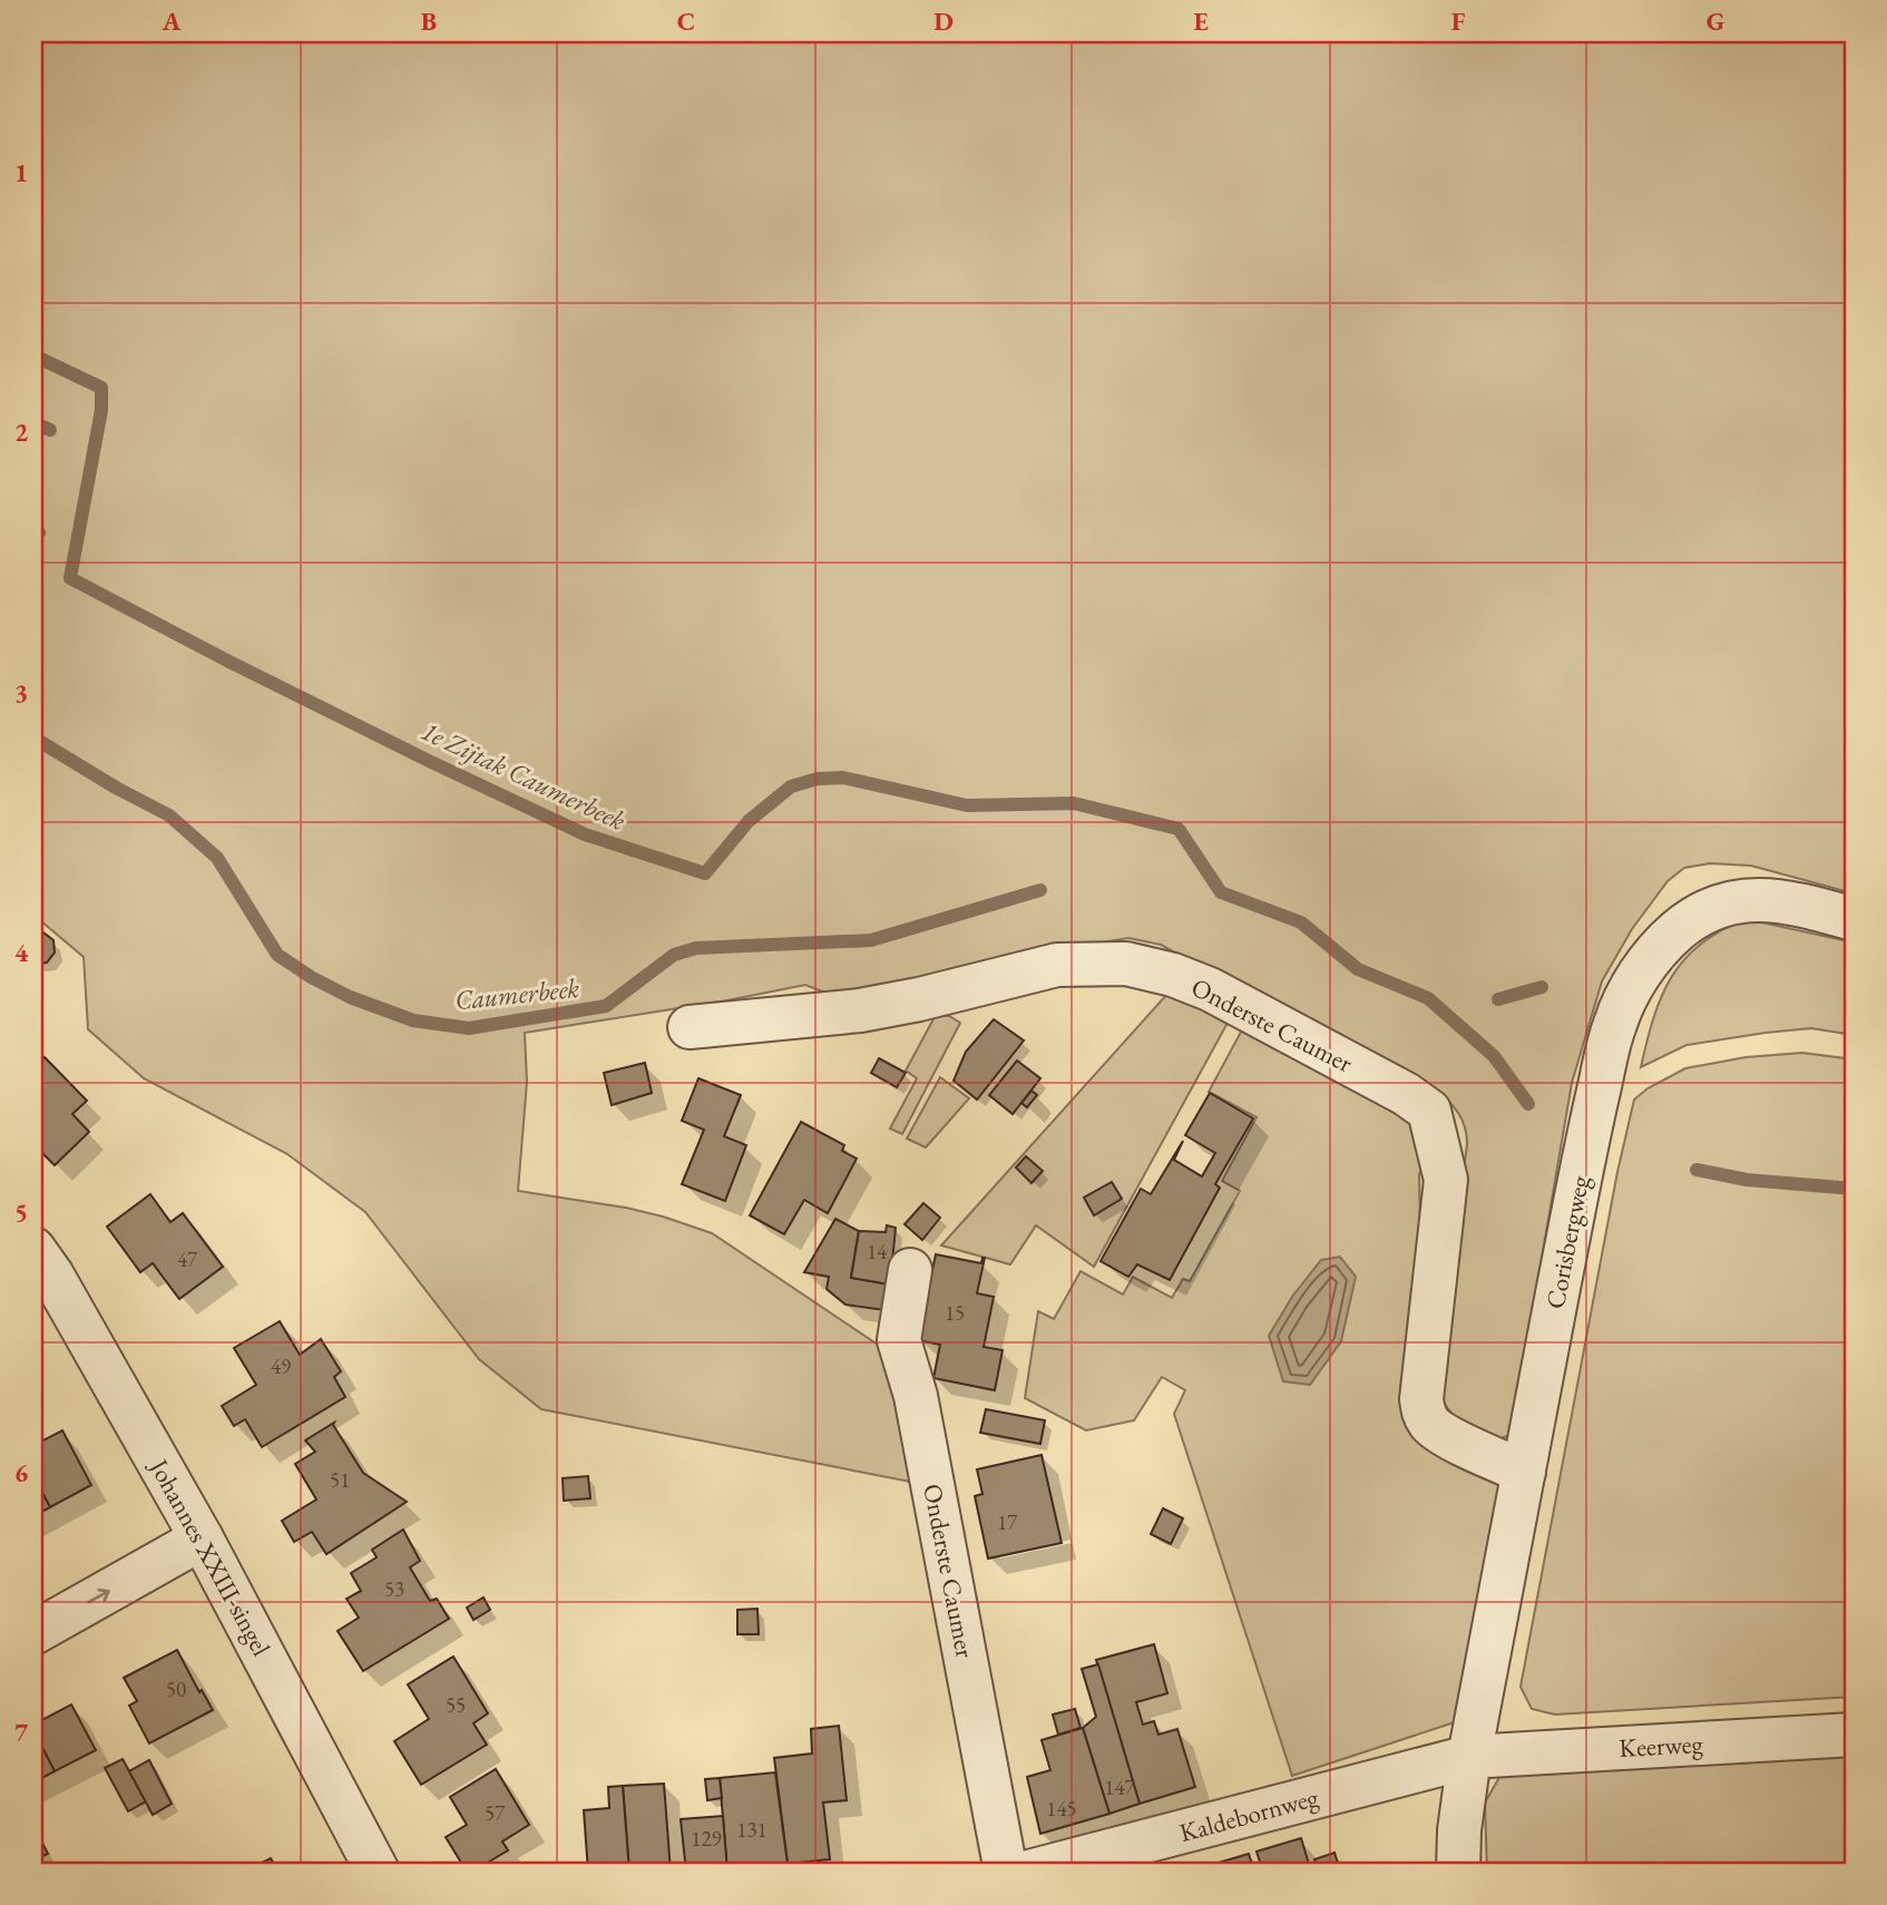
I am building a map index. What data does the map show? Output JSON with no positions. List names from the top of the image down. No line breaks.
{"streets":{"street":["Onderste Caumer","Corisbergweg","Johannes XXIII-singel","Keerweg","Kaldebornweg"]},"crossings":[["Onderste Caumer","Corisbergweg"],["Corisbergweg","Keerweg"],["Corisbergweg","Kaldebornweg"],["Keerweg","Kaldebornweg"]],"water":["1e Zijtak Caumerbeek","Caumerbeek"],"house_numbers":["14","47","15","49","51","17","53","50","55","147","145","57","131","129"],"grid":{"columns":["A","B","C","D","E","F","G"],"rows":["1","2","3","4","5","6","7"]}}
